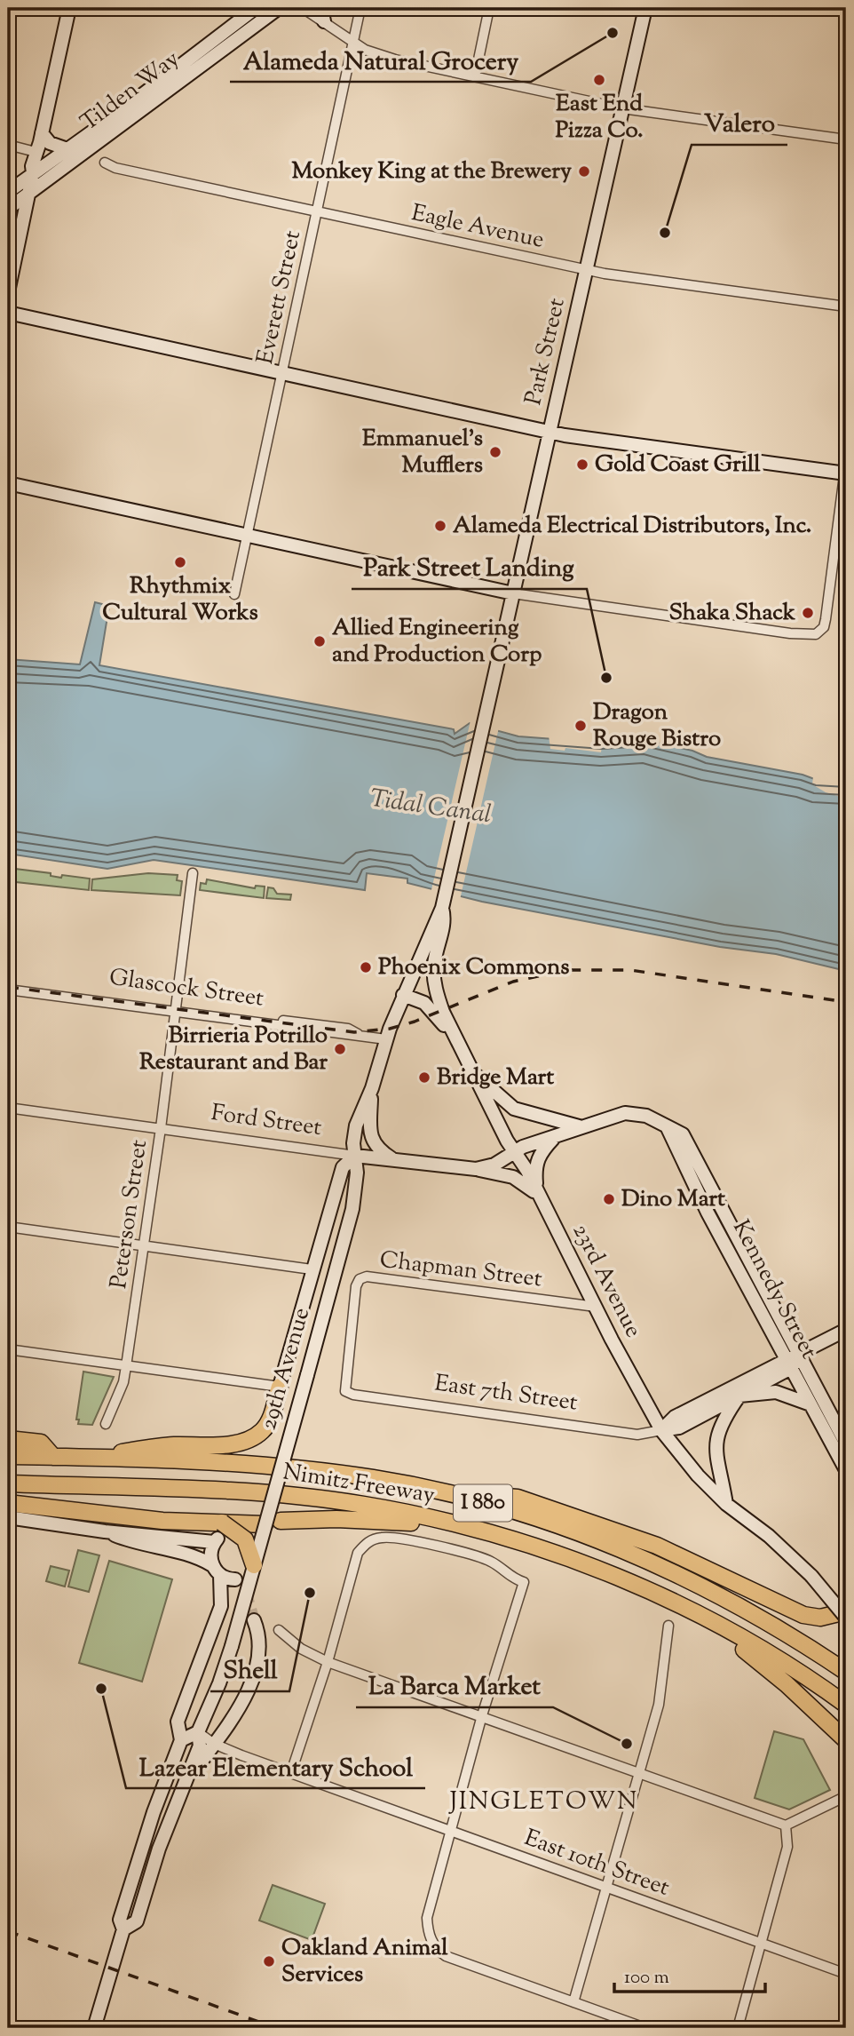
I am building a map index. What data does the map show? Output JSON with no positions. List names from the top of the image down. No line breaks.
{"streets":{"highway":["Nimitz Freeway","I 880"],"main road":["Tilden Way","Park Street","Ford Street","23rd Avenue","Kennedy Street","29th Avenue","East 7th Street"],"street":["Eagle Avenue","Everett Street","Glascock Street","Peterson Street","Chapman Street","East 10th Street"]},"crossings":[["Eagle Avenue","Everett Street"],["Eagle Avenue","Park Street"],["Park Street","23rd Avenue"],["Park Street","29th Avenue"],["Glascock Street","Peterson Street"],["Glascock Street","29th Avenue"],["Ford Street","Peterson Street"],["Ford Street","23rd Avenue"],["Ford Street","Kennedy Street"],["Ford Street","29th Avenue"],["Chapman Street","23rd Avenue"],["Chapman Street","East 7th Street"],["23rd Avenue","Kennedy Street"],["23rd Avenue","29th Avenue"],["23rd Avenue","East 7th Street"],["Kennedy Street","East 7th Street"],["29th Avenue","East 10th Street"]],"districts":["JINGLETOWN"],"water":["Tidal Canal"],"places":["Alameda Natural Grocery","East End Pizza Co.","Monkey King at the Brewery","Valero","Emmanuel's Mufflers","Gold Coast Grill","Alameda Electrical Distributors, Inc.","Rhythmix Cultural Works","Shaka Shack","Allied Engineering and Production Corp","Park Street Landing","Dragon Rouge Bistro","Phoenix Commons","Birrieria Potrillo Restaurant and Bar","Bridge Mart","Dino Mart","Shell","Lazear Elementary School","La Barca Market","Oakland Animal Services"],"scale_bar":"100 m"}
